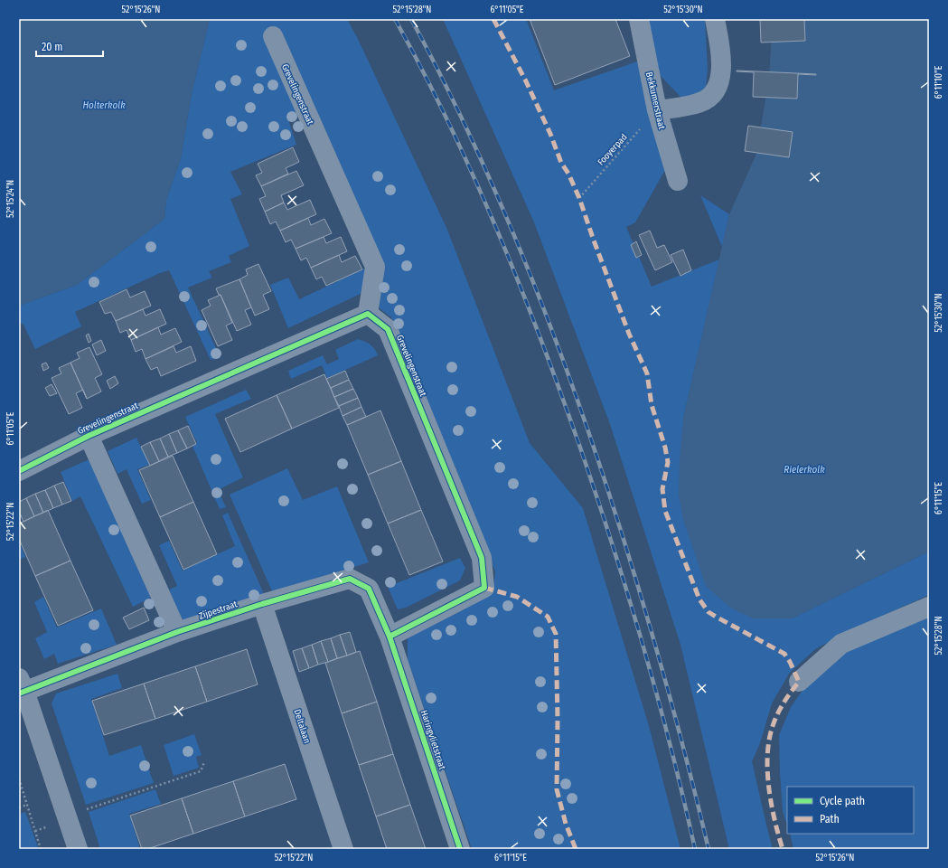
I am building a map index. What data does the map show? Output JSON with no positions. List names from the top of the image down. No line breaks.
{"streets":{"street":["Grevelingenstraat","Bekkumerstraat","Zijpestraat","Deltalaan","Haringvlietstraat"],"path":["Fooyerpad"]},"crossings":[["Grevelingenstraat","Zijpestraat"],["Grevelingenstraat","Haringvlietstraat"],["Bekkumerstraat","Fooyerpad"],["Zijpestraat","Deltalaan"],["Zijpestraat","Haringvlietstraat"]],"water":["Holterkolk","Rielerkolk"],"legend":["Cycle path","Path"],"scale_bar":"20 m","coordinates":["52°15'26\"N","52°15'28\"N","6°11'05\"E","52°15'30\"N","6°11'10\"E","52°15'24\"N","6°11'15\"E","52°15'22\"N"]}
